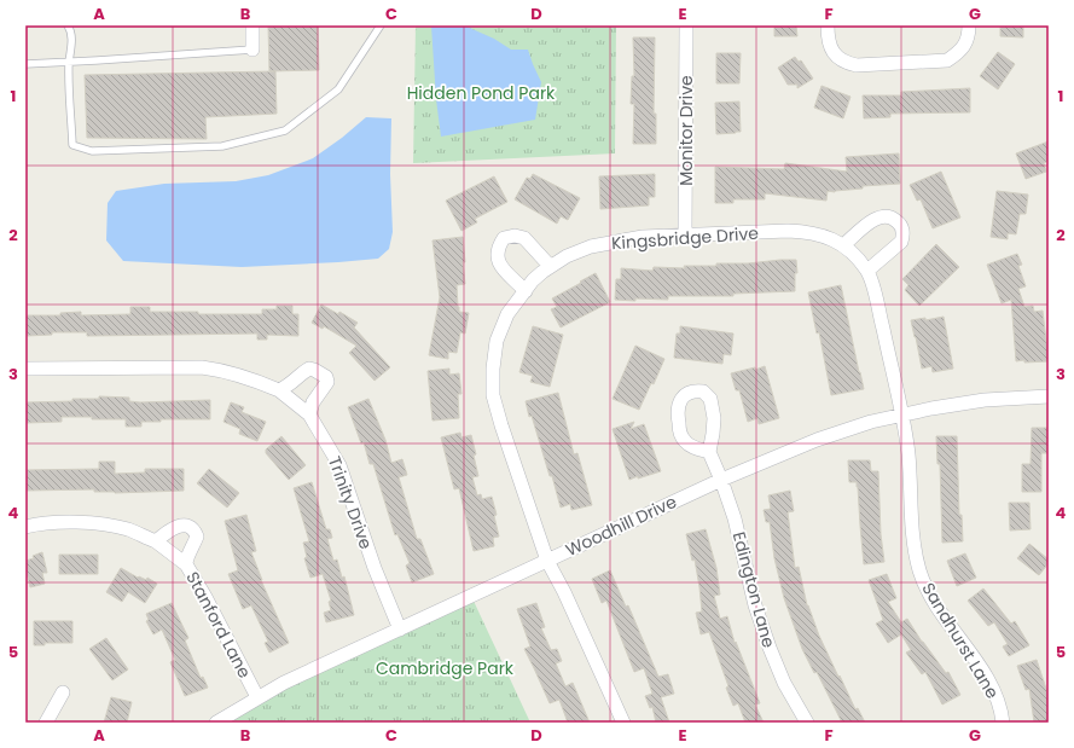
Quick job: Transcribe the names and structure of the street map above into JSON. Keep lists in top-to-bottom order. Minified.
{"streets":{"street":["Monitor Drive","Kingsbridge Drive","Trinity Drive","Woodhill Drive","Edington Lane","Stanford Lane","Sandhurst Lane"]},"crossings":[["Monitor Drive","Kingsbridge Drive"],["Kingsbridge Drive","Woodhill Drive"],["Kingsbridge Drive","Sandhurst Lane"],["Trinity Drive","Woodhill Drive"],["Woodhill Drive","Edington Lane"],["Woodhill Drive","Stanford Lane"],["Woodhill Drive","Sandhurst Lane"]],"parks":["Hidden Pond Park","Cambridge Park"],"grid":{"columns":["A","B","C","D","E","F","G"],"rows":["1","2","3","4","5"]}}
